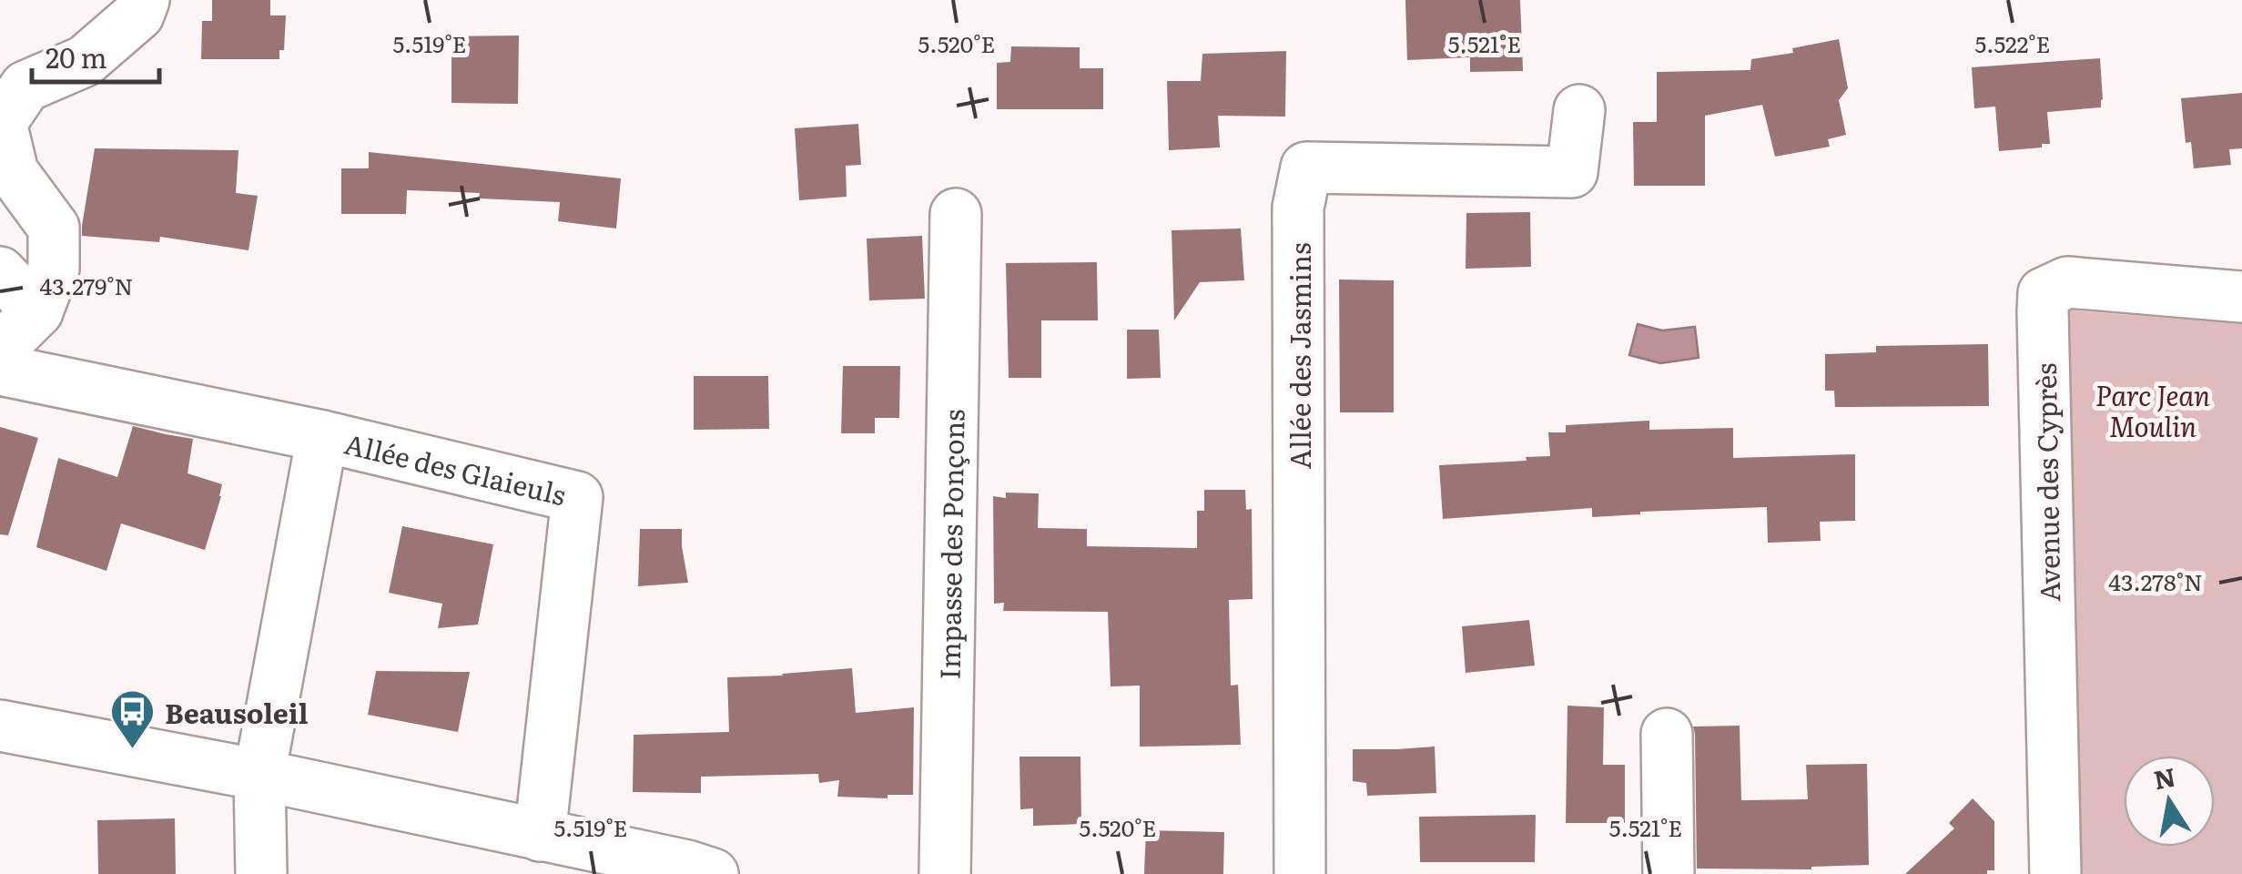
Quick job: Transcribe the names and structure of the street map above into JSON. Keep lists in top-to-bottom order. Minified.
{"streets":{"street":["Allée des Jasmins","Allée des Glaieuls","Avenue des Cyprès","Impasse des Ponçons"]},"parks":["Parc Jean Moulin"],"places":{"bus stop":["Beausoleil"]},"scale_bar":"20 m","north":"top","coordinates":["5.519°E","5.520°E","5.521°E","5.522°E","43.279°N","43.278°N"]}
